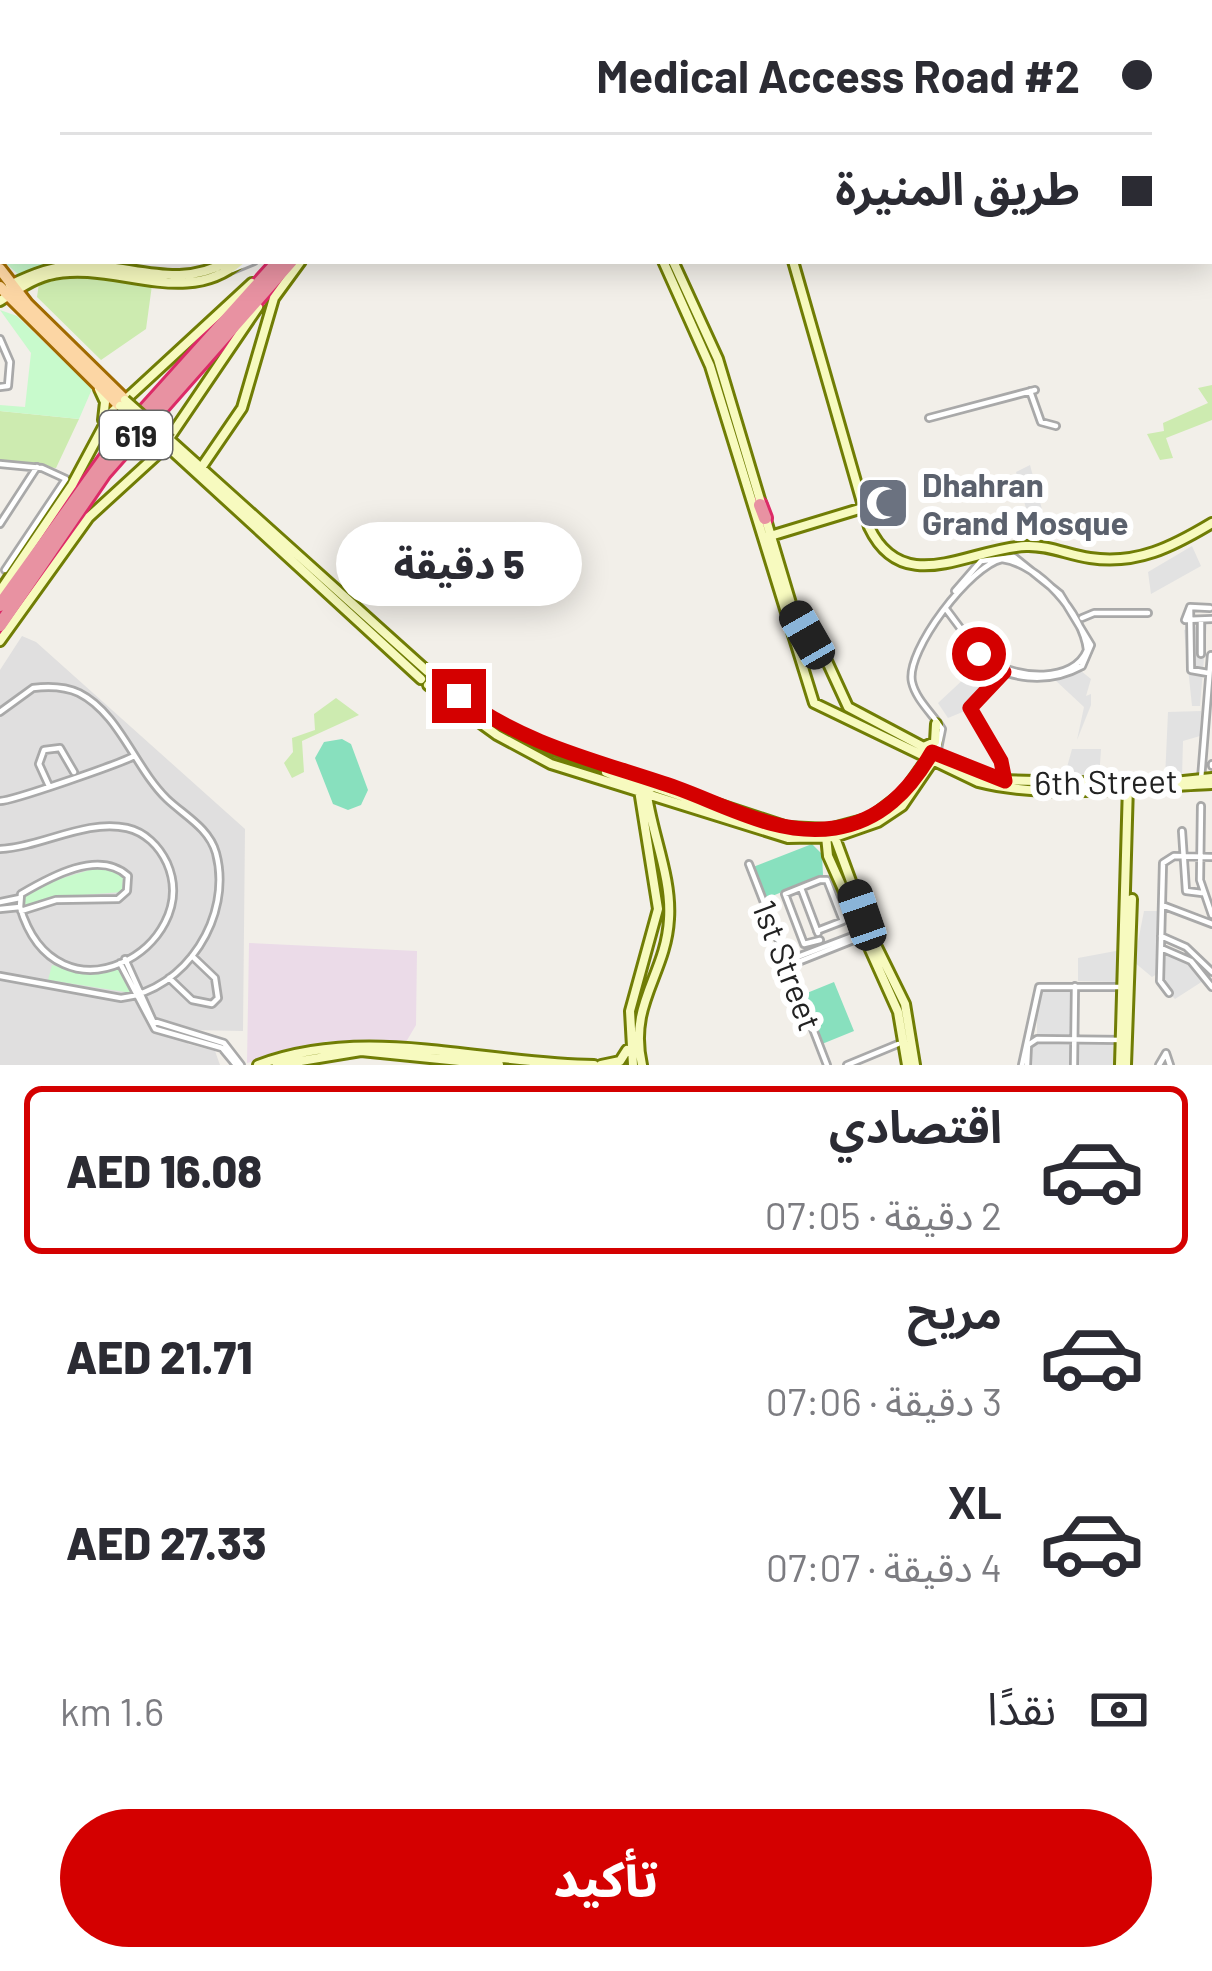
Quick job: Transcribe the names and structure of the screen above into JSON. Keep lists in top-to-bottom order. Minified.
{"streets":{"highway":["619"],"main road":["6th Street"],"street":["1st Street"]},"places":{"mosque":["Dhahran Grand Mosque"]},"page":{"banner":["Medical Access Road #2","طريق المنيرة"],"bubble":"5 دقيقة","list":[{"name":"اقتصادي","note":"2 دقيقة · 07:05","value":"AED 16.08"},{"name":"مريح","note":"3 دقيقة · 07:06","value":"AED 21.71"},{"name":"XL","note":"4 دقيقة · 07:07","value":"AED 27.33"}],"pay":["نقدًا","1.6 km"],"buttons":"تأكيد"}}
